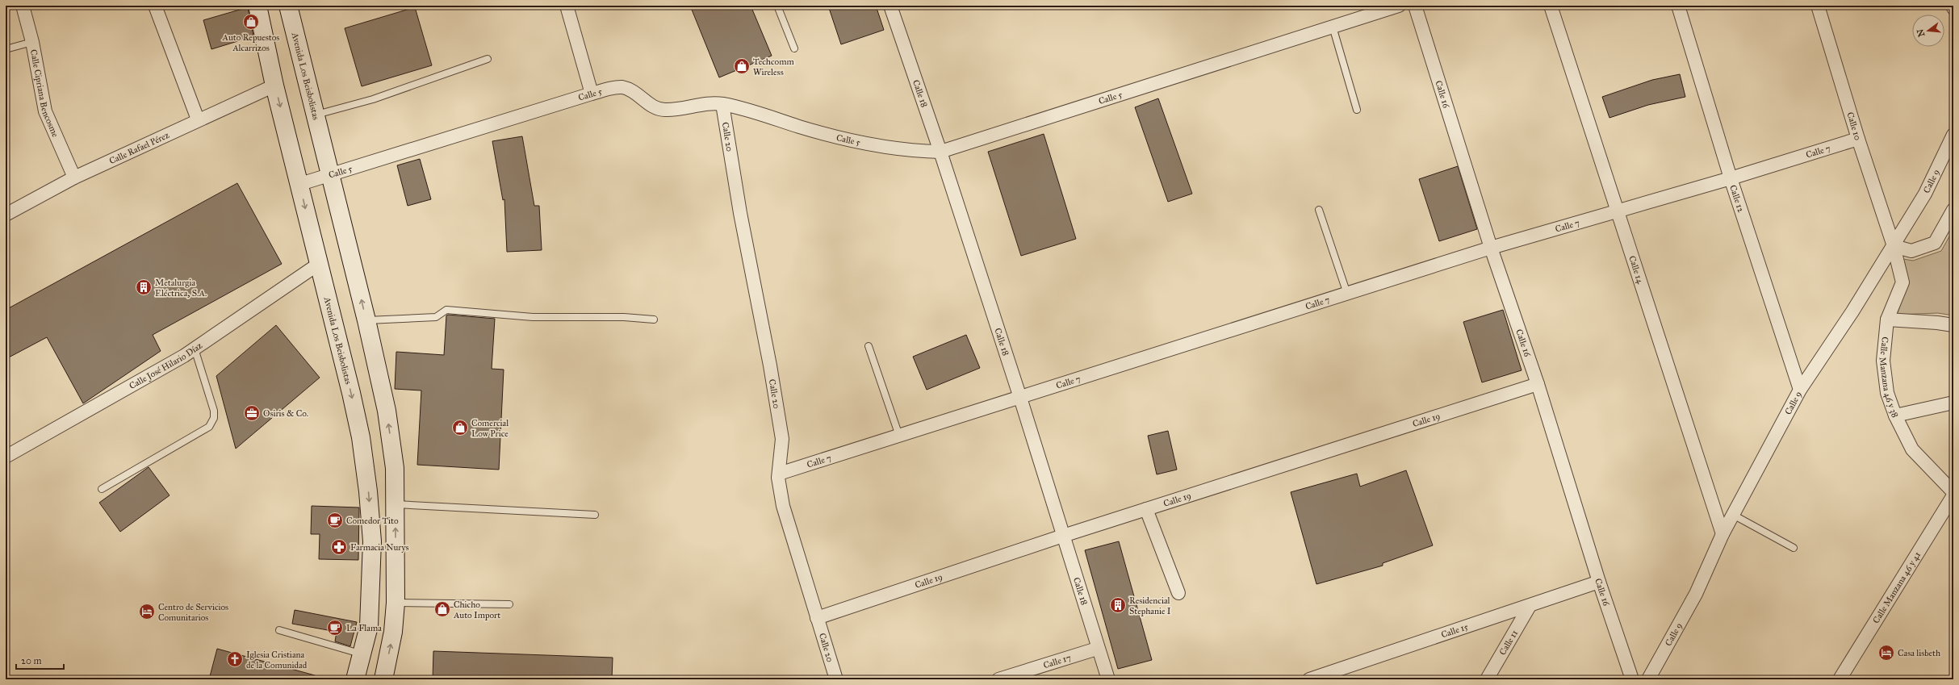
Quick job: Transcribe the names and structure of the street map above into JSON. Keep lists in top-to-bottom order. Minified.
{"streets":{"main road":["Avenida Los Beisbolistas"],"street":["Calle Cipriana Bencosme","Calle 18","Calle 16","Calle 5","Calle 10","Calle 20","Calle Rafael Pérez","Calle 7","Calle 9","Calle 12","Calle 14","Calle José Hilario Díaz","Calle Manzana 46 y 38","Calle 19","Calle Manzana 46 y 41","Calle 15","Calle 11","Calle 17"]},"crossings":[["Avenida Los Beisbolistas","Calle 5"],["Avenida Los Beisbolistas","Calle Rafael Pérez"],["Avenida Los Beisbolistas","Calle José Hilario Díaz"],["Calle Cipriana Bencosme","Calle Rafael Pérez"],["Calle 18","Calle 5"],["Calle 18","Calle 7"],["Calle 18","Calle 19"],["Calle 18","Calle 17"],["Calle 16","Calle 7"],["Calle 16","Calle 19"],["Calle 16","Calle 15"],["Calle 5","Calle 20"],["Calle 10","Calle 7"],["Calle 10","Calle 9"],["Calle 10","Calle Manzana 46 y 38"],["Calle 20","Calle 7"],["Calle 20","Calle 19"],["Calle 7","Calle 12"],["Calle 7","Calle 14"],["Calle 9","Calle 12"],["Calle 9","Calle 14"],["Calle 9","Calle Manzana 46 y 38"],["Calle 15","Calle 11"]],"places":{"shop":["Auto Repuestos Alcarrizos","Techcomm Wireless","Comercial Low Price","Chicho Auto Import"],"building":["Metalurgia Eléctrica, S.A.","Residencial Stephanie I"],"office":["Osiris & Co."],"cafe":["Comedor Tito","La Flama"],"pharmacy":["Farmacia Nurys"],"hotel":["Centro de Servicios Comunitarios","Casa lisbeth"],"church":["Iglesia Cristiana de la Comunidad"]},"scale_bar":"20 m","north":"left"}
